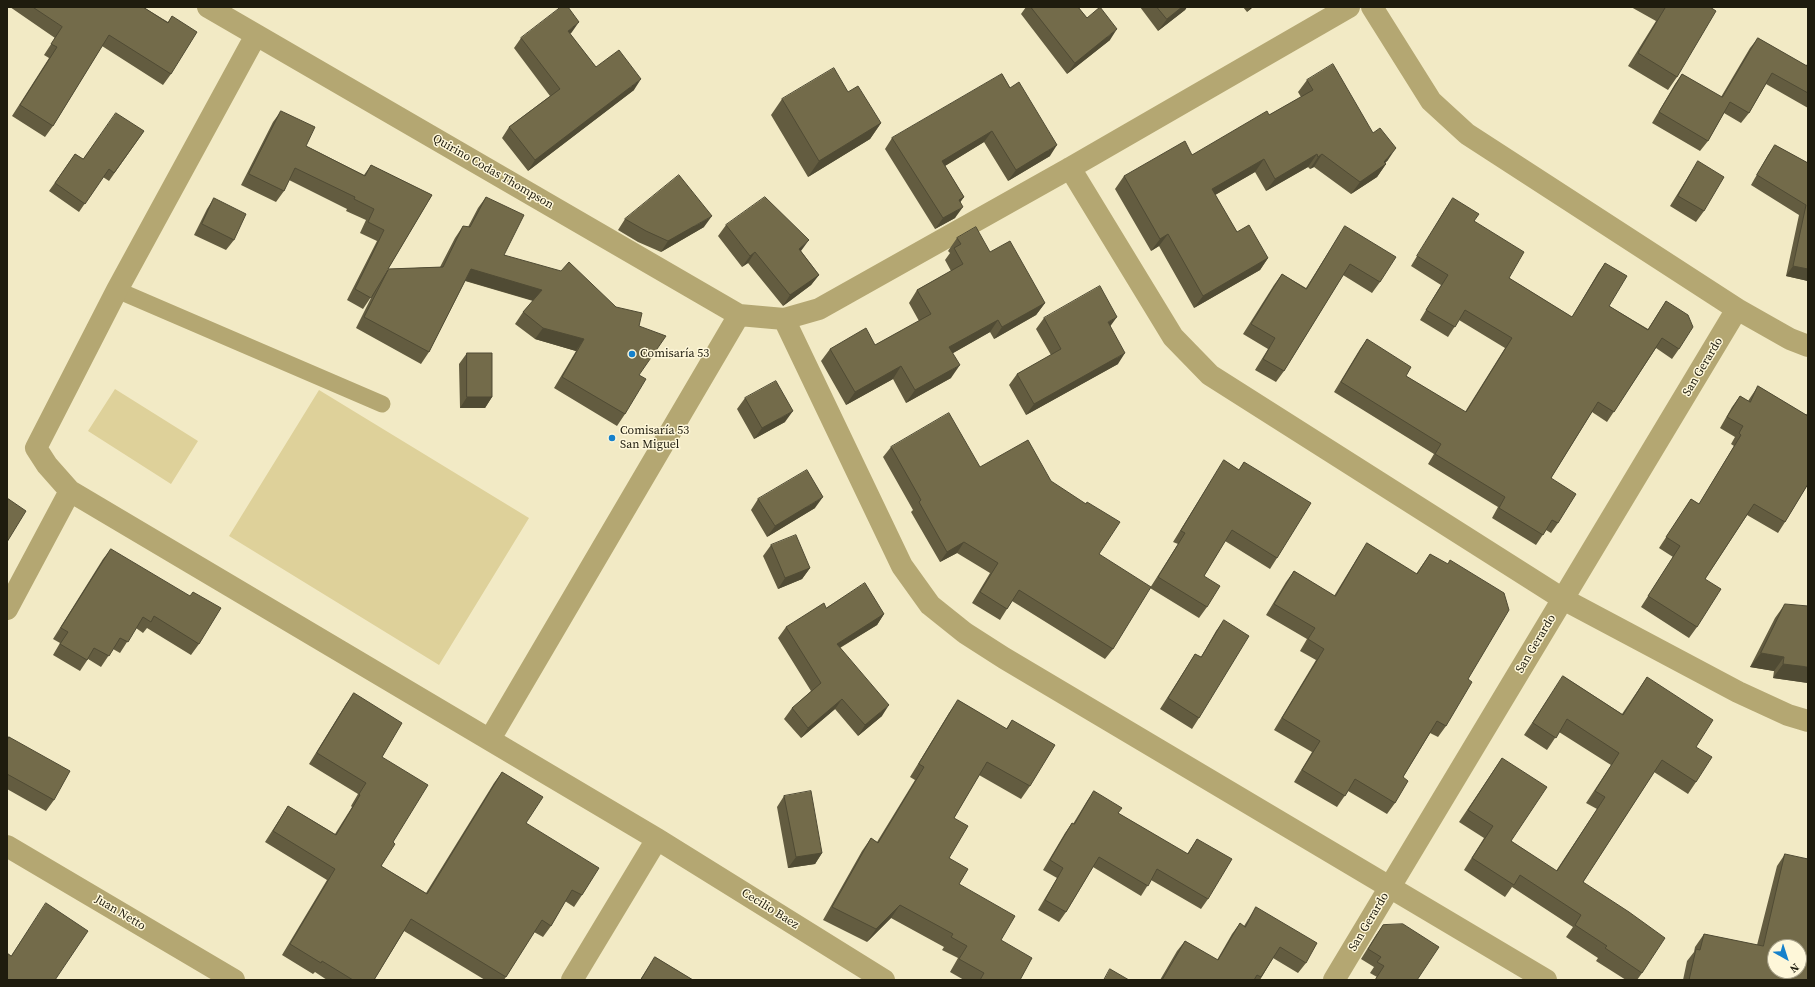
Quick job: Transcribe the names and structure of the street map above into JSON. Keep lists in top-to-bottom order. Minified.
{"streets":{"street":["Quirino Codas Thompson","San Gerardo","Cecilio Baez","Juan Netto"]},"places":["Comisaría 53","Comisaría 53 San Miguel"],"north":"bottom right"}
